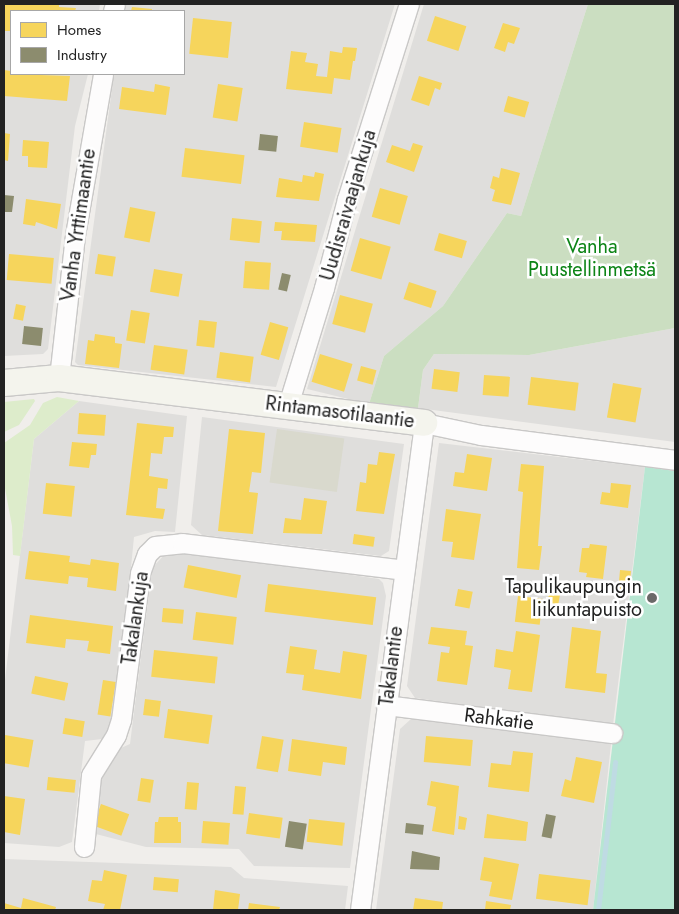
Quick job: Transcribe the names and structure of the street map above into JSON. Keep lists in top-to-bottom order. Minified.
{"streets":{"street":["Uudisraivaajankuja","Vanha Yrttimaantie","Rintamasotilaantie","Takalankuja","Takalantie","Rahkatie"]},"crossings":[["Uudisraivaajankuja","Rintamasotilaantie"],["Vanha Yrttimaantie","Rintamasotilaantie"],["Rintamasotilaantie","Takalantie"],["Takalankuja","Takalantie"],["Takalantie","Rahkatie"]],"parks":["Vanha Puustellinmetsä"],"places":["Tapulikaupungin liikuntapuisto"],"legend":["Homes","Industry"]}
